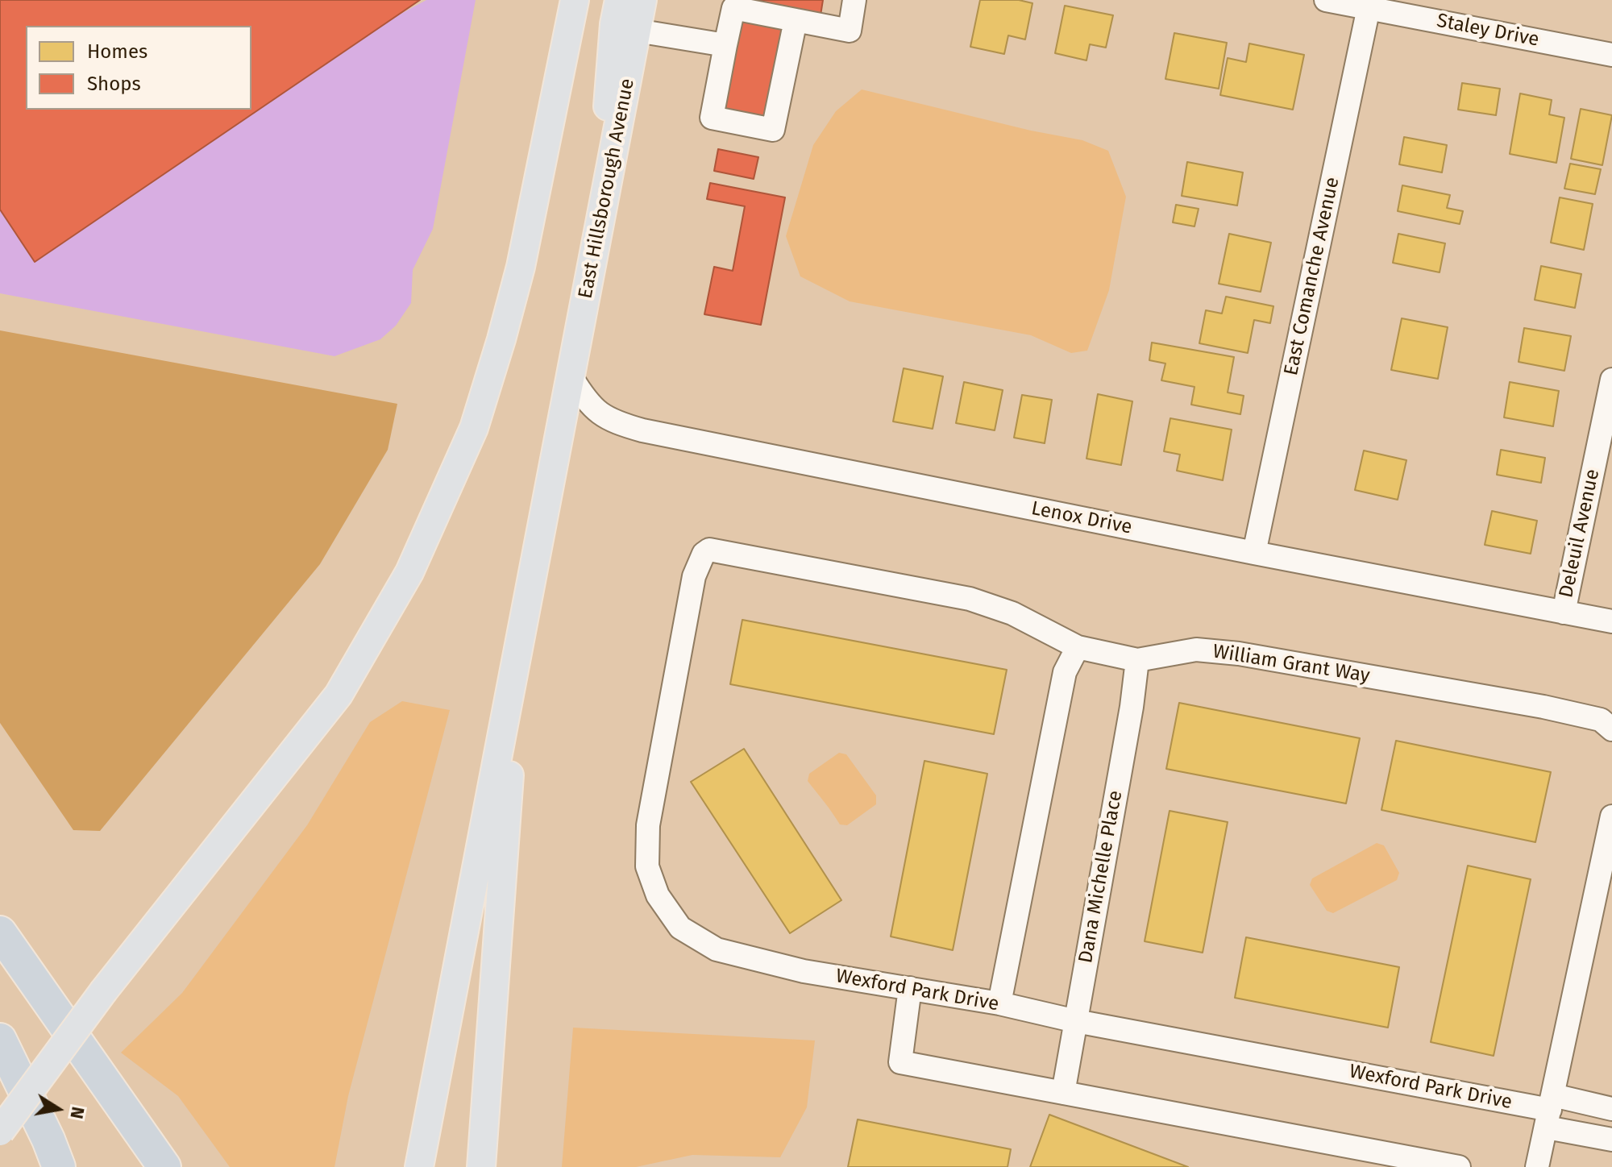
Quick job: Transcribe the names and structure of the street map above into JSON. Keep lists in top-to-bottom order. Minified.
{"streets":{"main road":["East Hillsborough Avenue"],"street":["Staley Drive","East Comanche Avenue","Lenox Drive","Deleuil Avenue","William Grant Way","Dana Michelle Place","Wexford Park Drive"]},"crossings":[["Staley Drive","East Comanche Avenue"],["East Hillsborough Avenue","Lenox Drive"],["East Comanche Avenue","Lenox Drive"],["Lenox Drive","Deleuil Avenue"],["William Grant Way","Dana Michelle Place"],["William Grant Way","Wexford Park Drive"],["Dana Michelle Place","Wexford Park Drive"]],"legend":["Homes","Shops"],"north":"right"}
